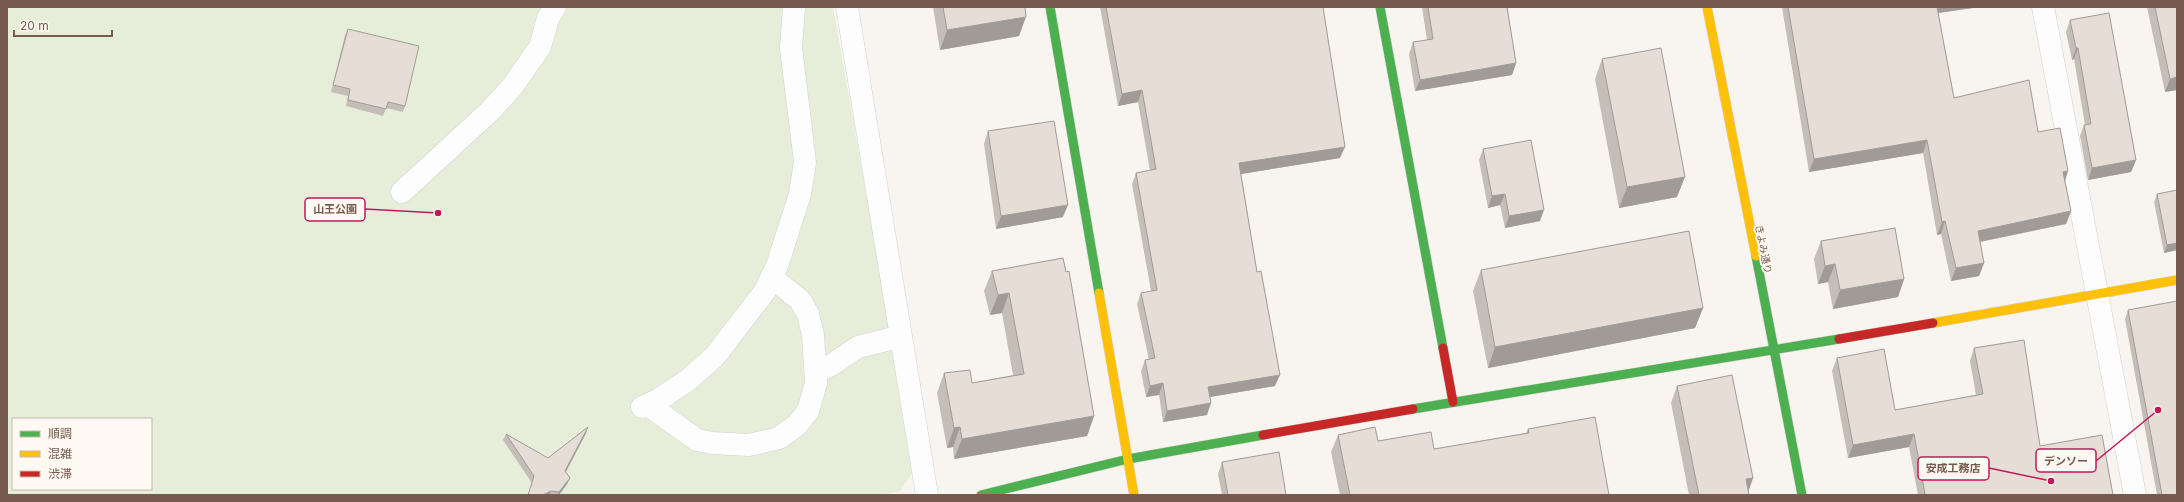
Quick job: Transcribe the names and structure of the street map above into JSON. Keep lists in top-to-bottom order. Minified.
{"streets":{"street":["きよみ通り"]},"places":["山王公園","デンソー","安成工務店"],"legend":["順調","混雑","渋滞"],"scale_bar":"20 m"}
